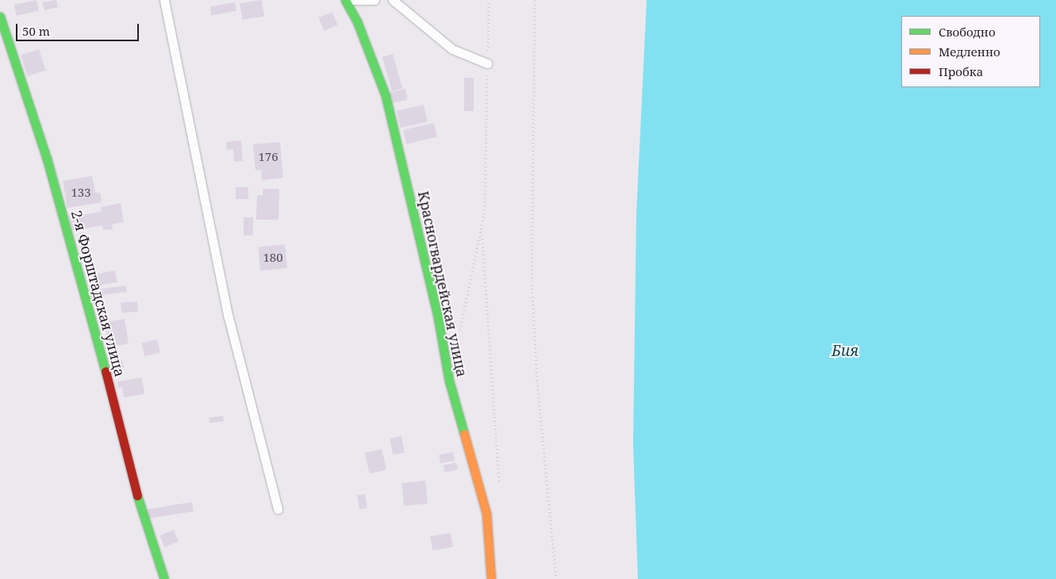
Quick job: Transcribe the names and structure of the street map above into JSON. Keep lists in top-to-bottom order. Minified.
{"streets":{"street":["Красногвардейская улица","2-я Форштадская улица"]},"water":["Бия"],"house_numbers":["176","133","180"],"legend":["Свободно","Медленно","Пробка"],"scale_bar":"50 m"}
